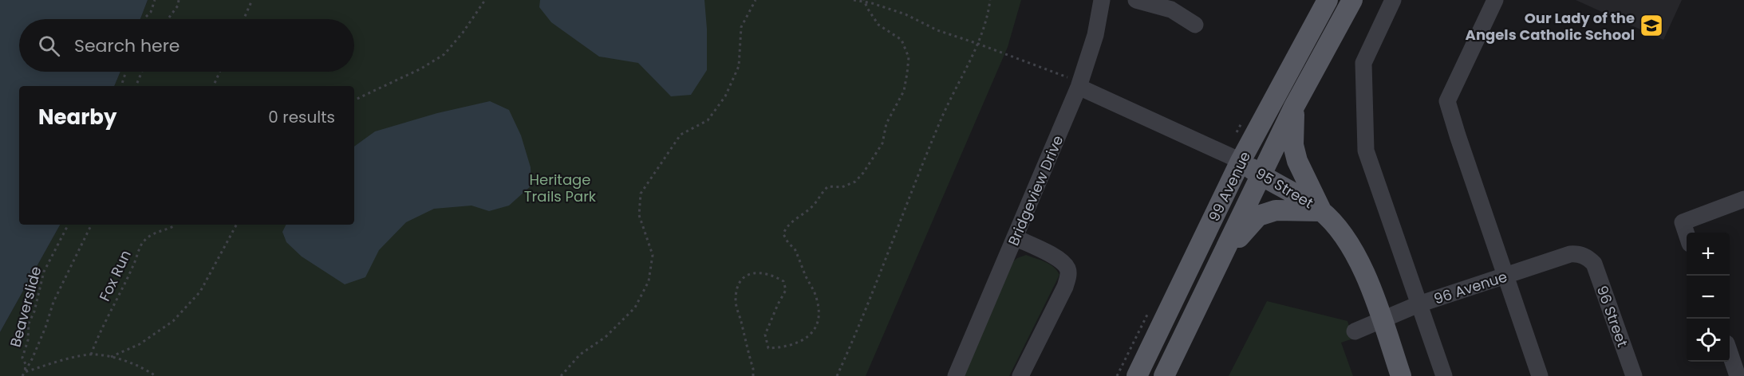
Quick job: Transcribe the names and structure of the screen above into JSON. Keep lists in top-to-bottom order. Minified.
{"streets":{"main road":["99 Avenue","95 Street"],"street":["Bridgeview Drive","96 Avenue","96 Street"],"path":["Fox Run","Beaverslide"]},"crossings":[["99 Avenue","95 Street"],["95 Street","Bridgeview Drive"],["95 Street","96 Avenue"],["96 Avenue","96 Street"]],"parks":["Heritage Trails Park"],"places":{"school or university":["Our Lady of the Angels Catholic School"]},"page":{"search":"Search here","heading":["Nearby","0 results"],"map_buttons":["+","−"]}}
